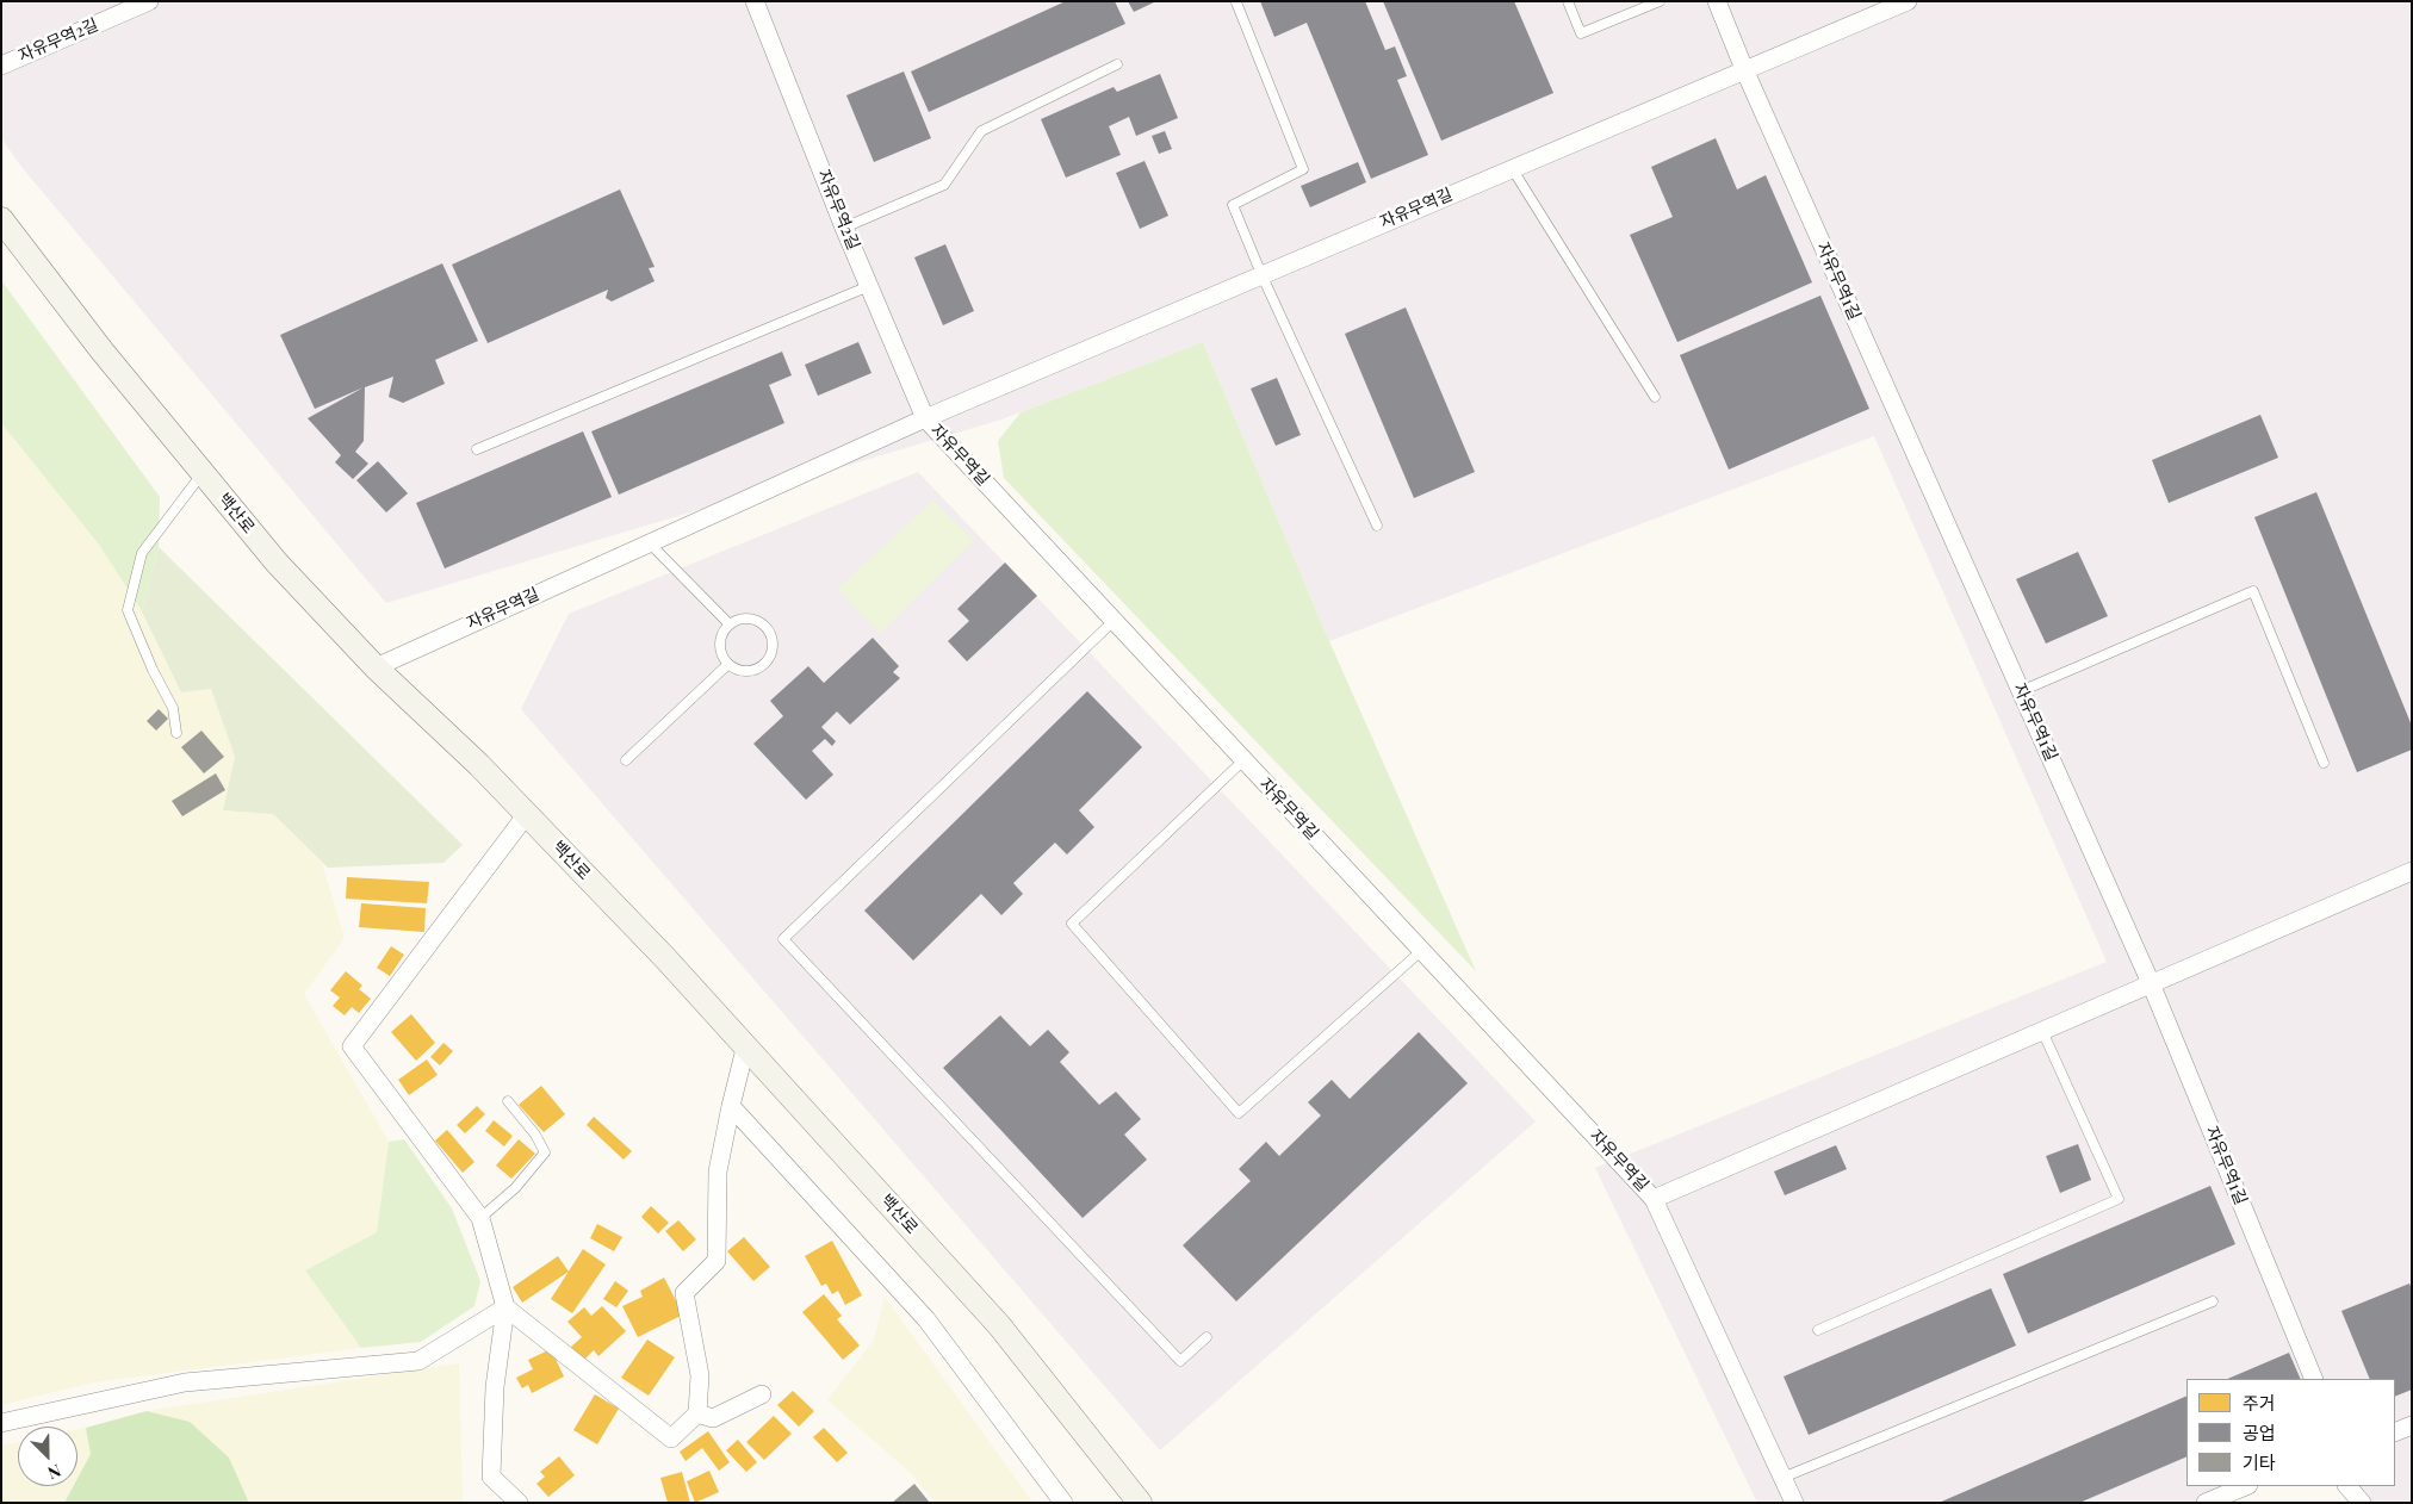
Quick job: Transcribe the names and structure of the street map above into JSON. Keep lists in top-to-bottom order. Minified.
{"streets":{"main road":["백산로"],"street":["자유무역2길","자유무역길","자유무역1길"]},"crossings":[["자유무역2길","자유무역길"],["자유무역길","자유무역1길"],["자유무역길","백산로"]],"legend":["주거","공업","기타"],"north":"bottom right"}
